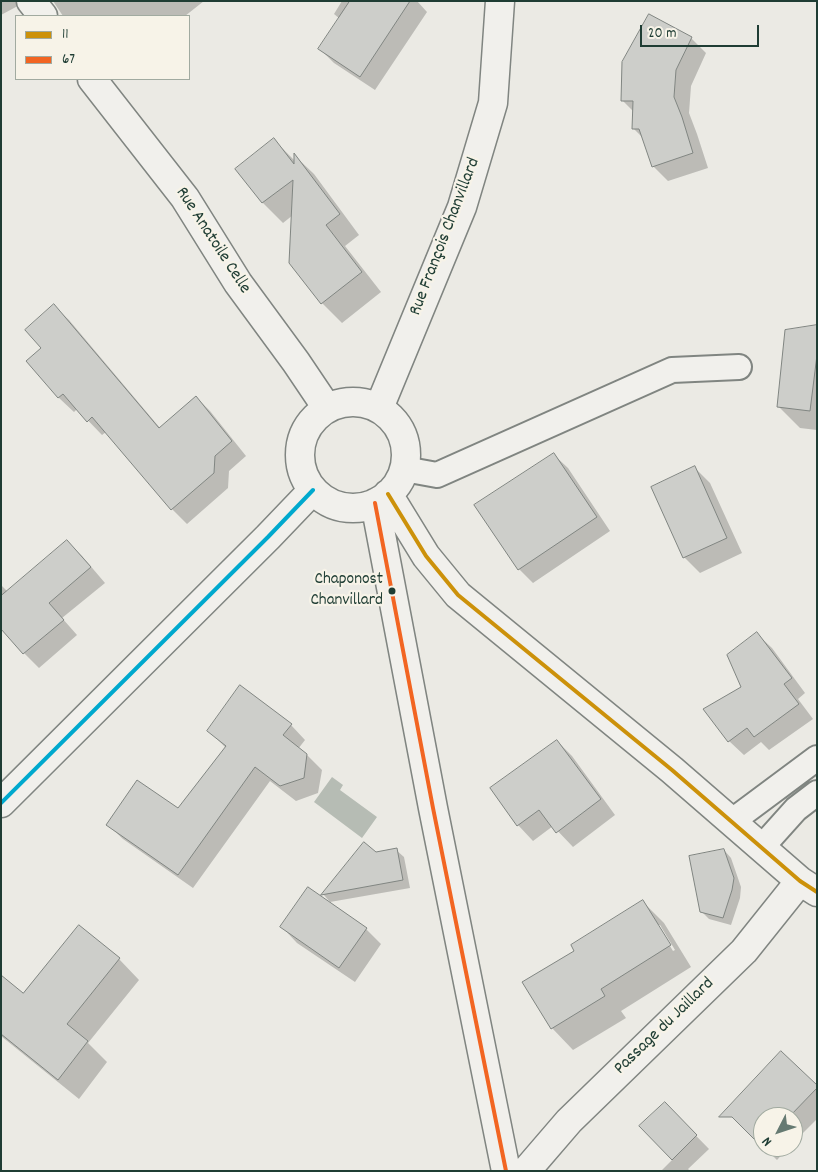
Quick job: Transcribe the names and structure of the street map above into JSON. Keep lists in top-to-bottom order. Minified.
{"streets":{"street":["Rue François Chanvillard","Rue Anatoile Celle","Passage du Jaillard"]},"crossings":[["Rue François Chanvillard","Rue Anatoile Celle"]],"places":["Chaponost Chanvillard"],"lines":["transit line 11","transit line 67"],"legend":["11","67"],"scale_bar":"20 m","north":"bottom left"}
